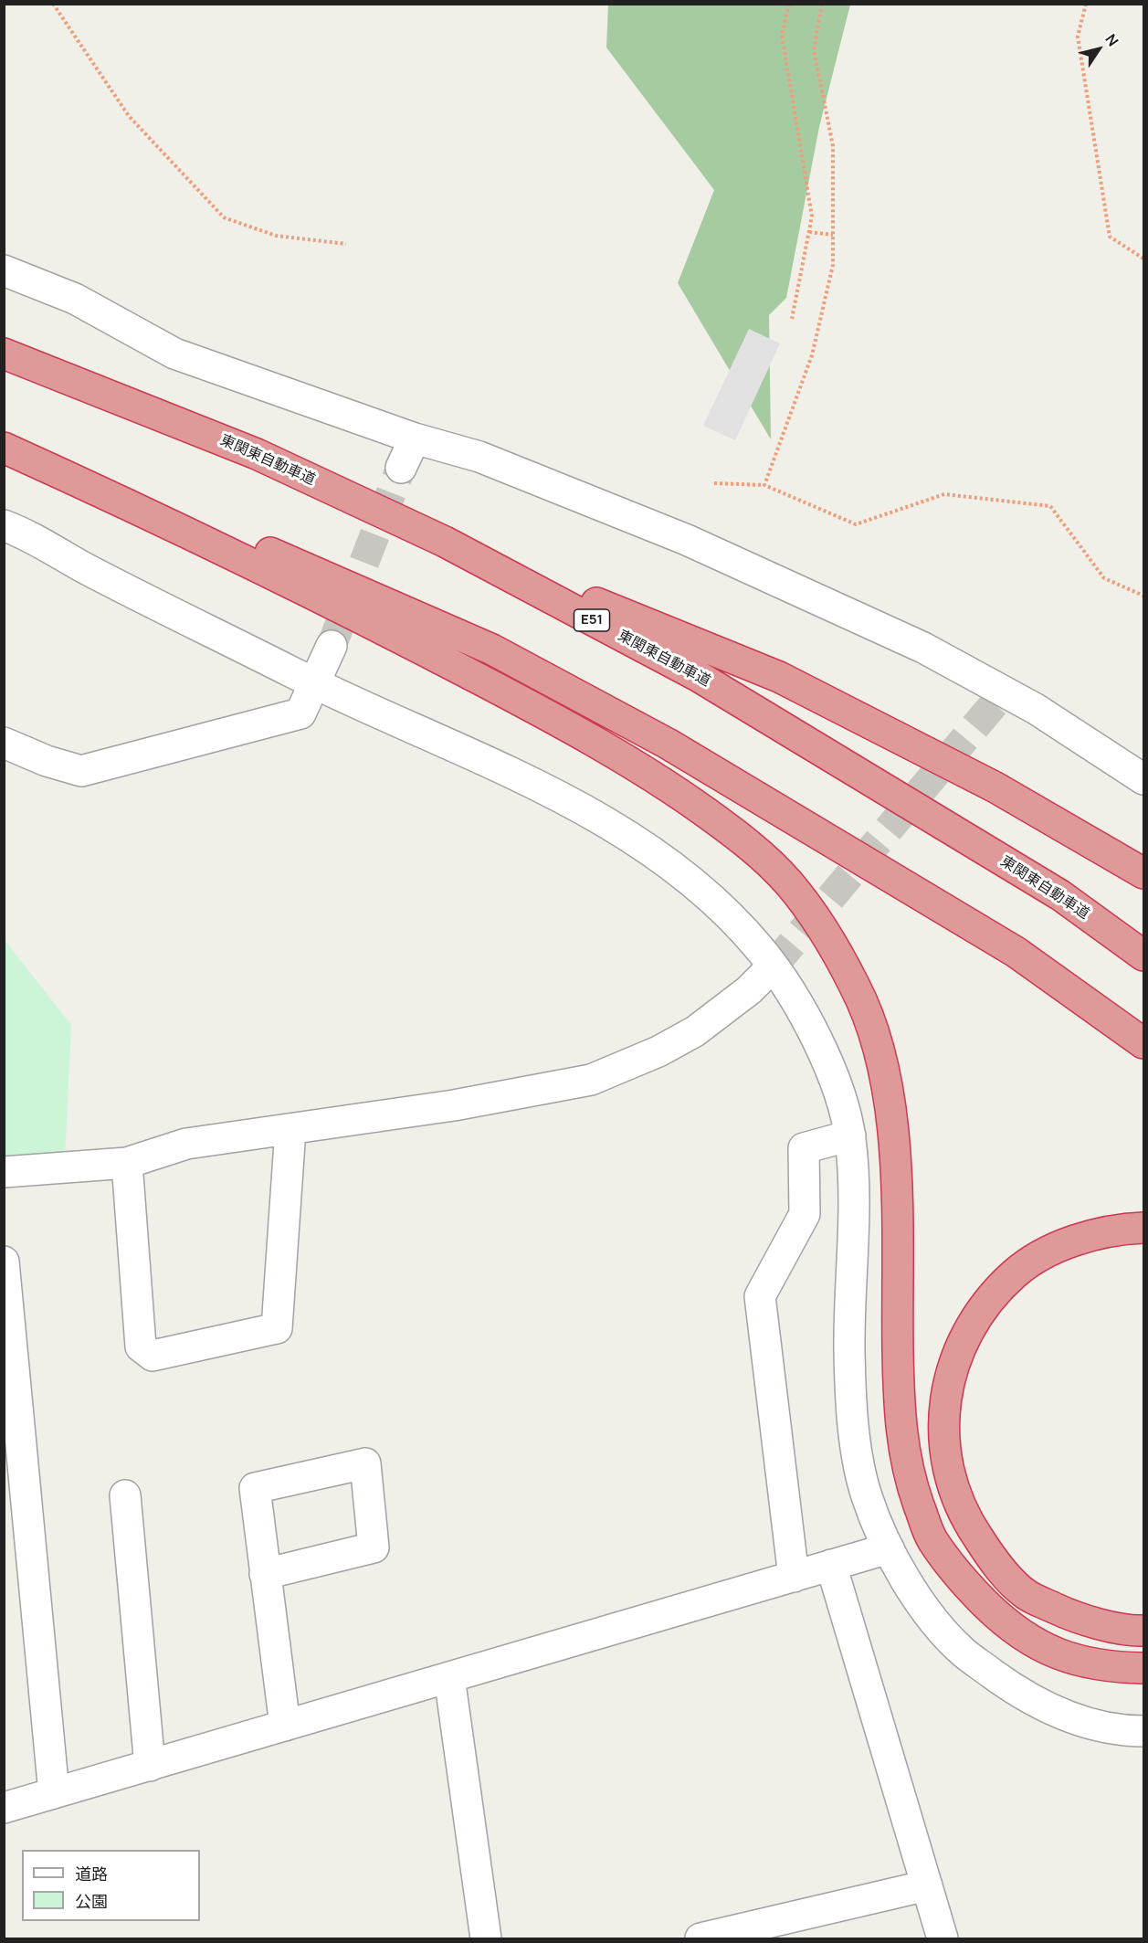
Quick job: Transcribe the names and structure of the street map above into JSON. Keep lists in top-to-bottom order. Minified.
{"streets":{"highway":["東関東自動車道","E51"]},"legend":["道路","公園"],"north":"top right"}
